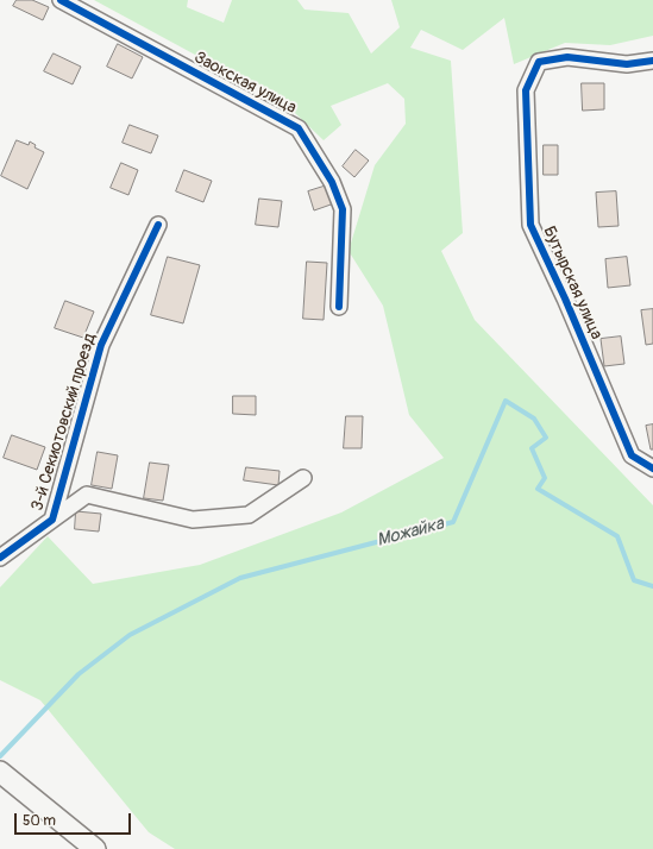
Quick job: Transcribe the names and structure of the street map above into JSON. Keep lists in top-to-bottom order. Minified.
{"streets":{"street":["Заокская улица","Бутырская улица","3-й Секиотовский проезд"]},"water":["Можайка"],"scale_bar":"50 m"}
